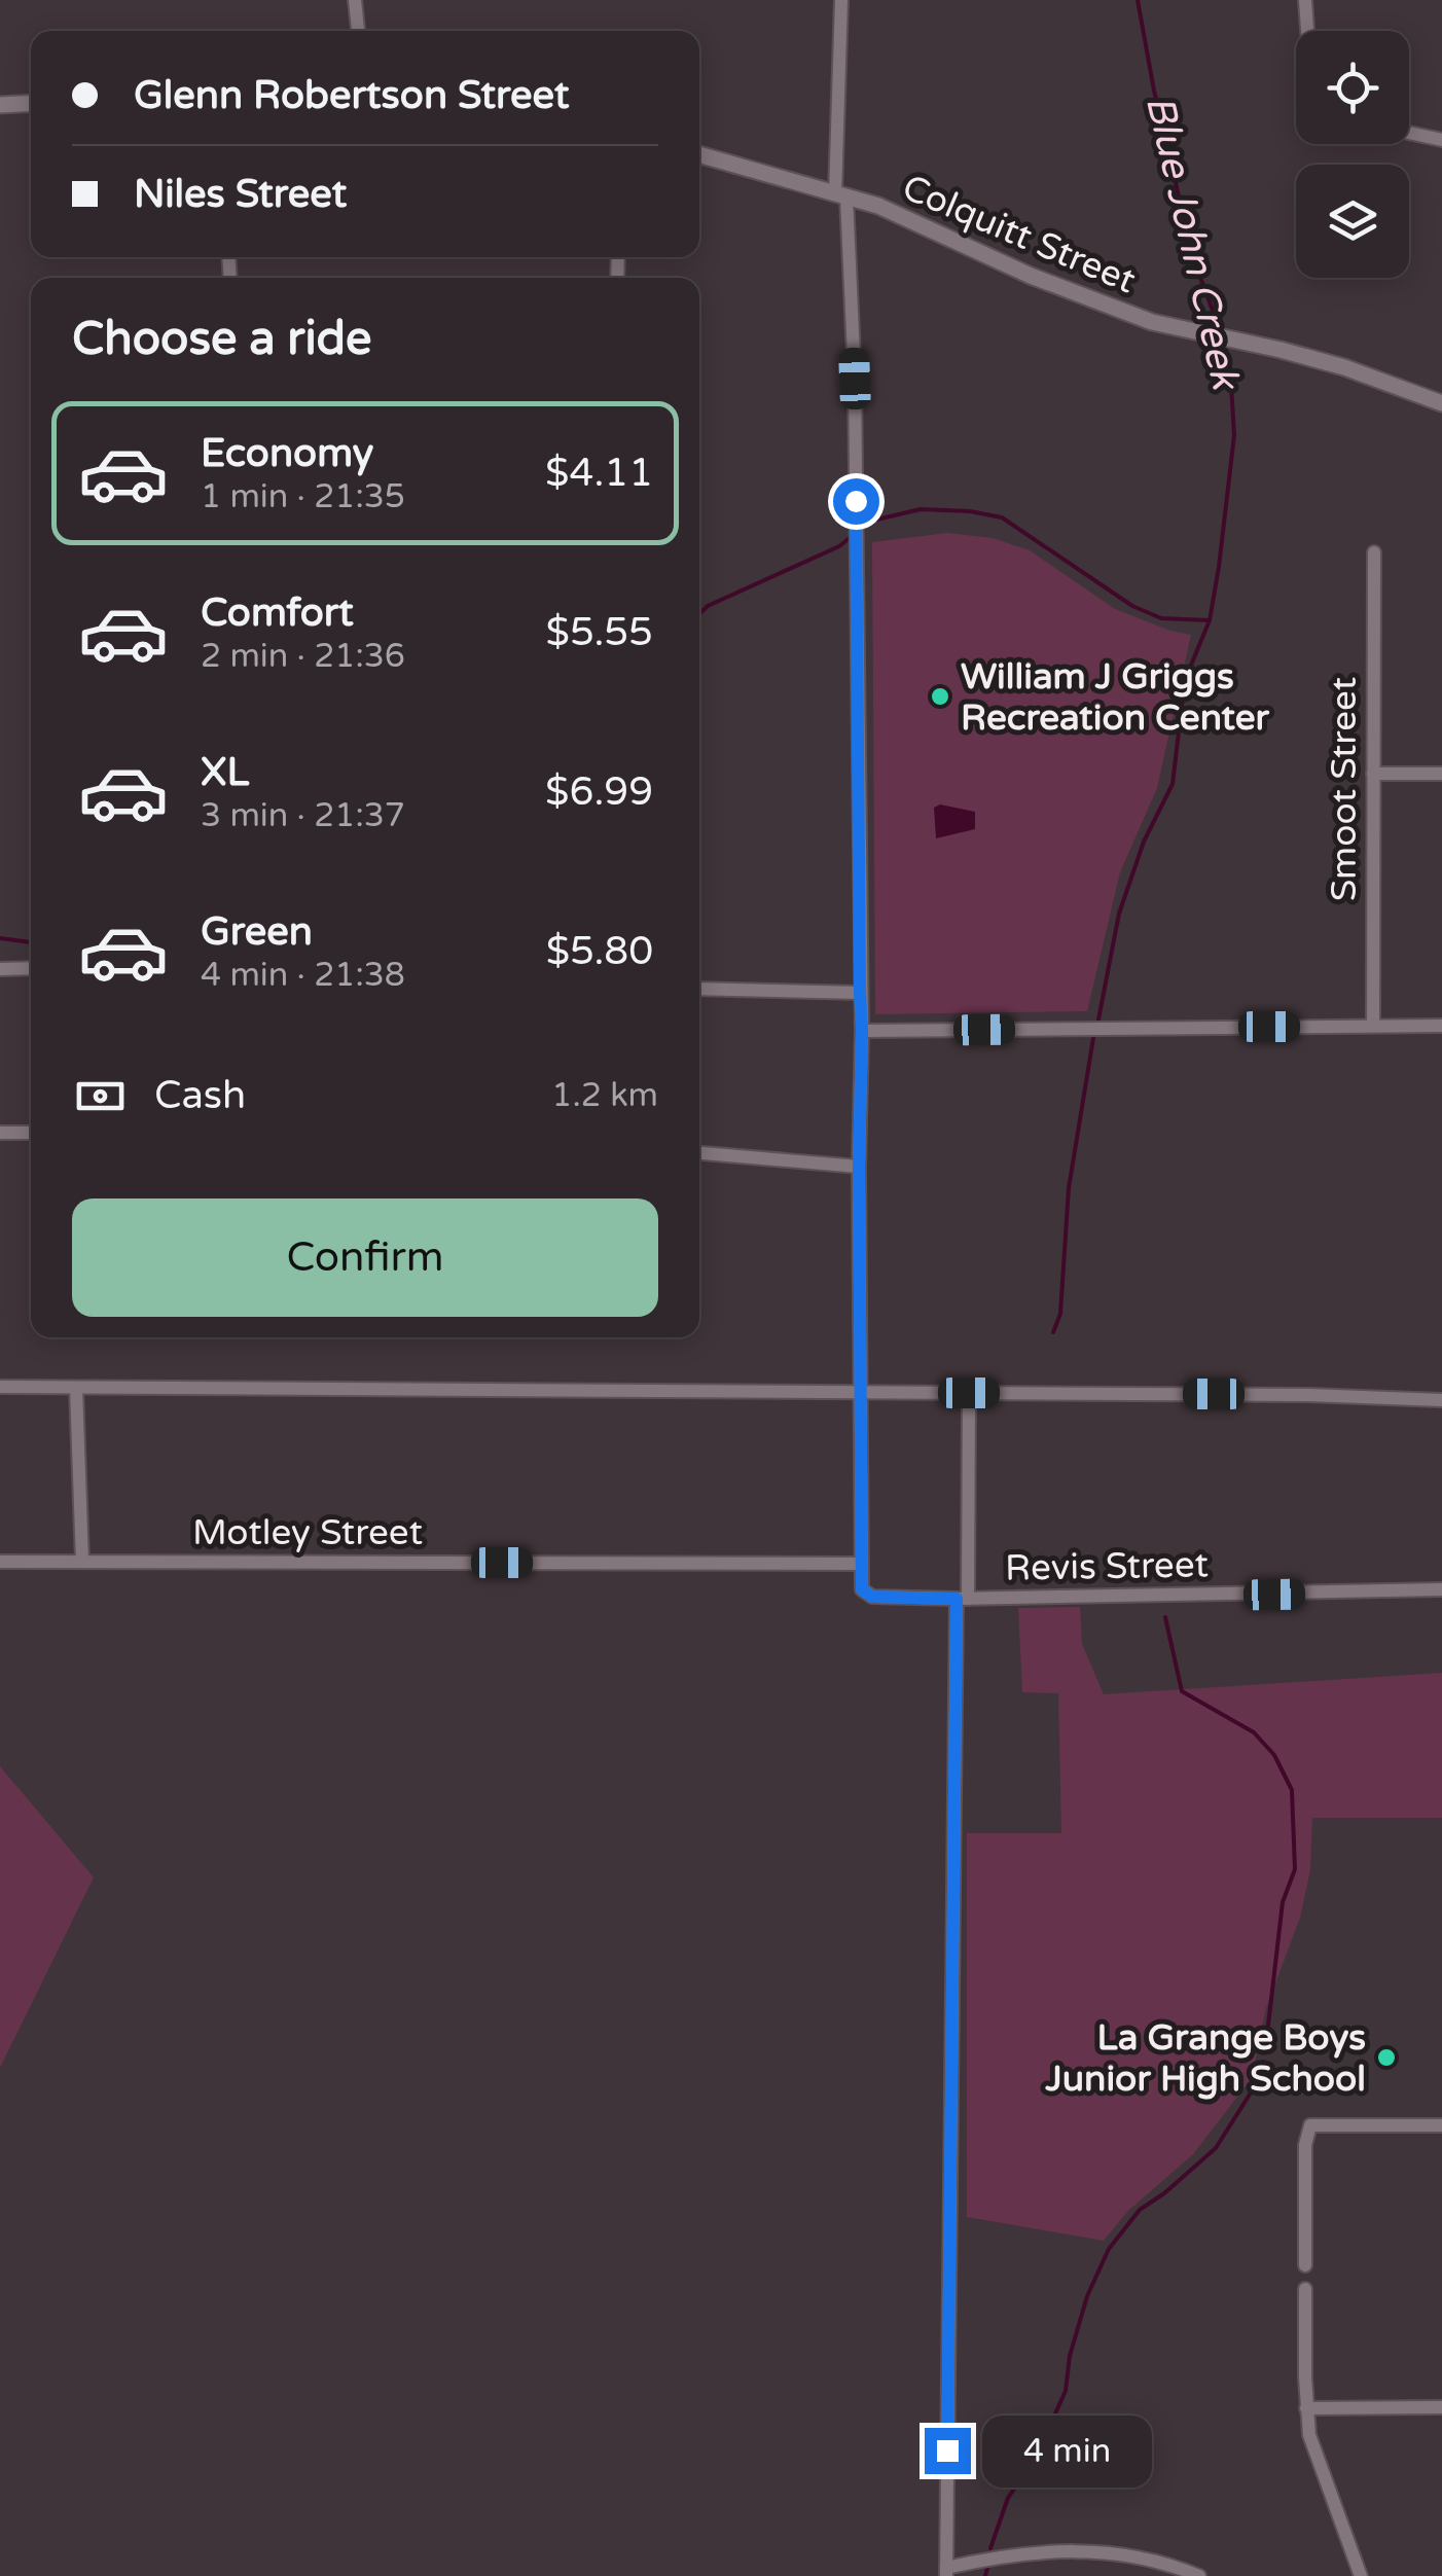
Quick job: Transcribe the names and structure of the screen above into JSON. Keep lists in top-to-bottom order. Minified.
{"streets":{"street":["Colquitt Street","Smoot Street","Motley Street","Revis Street"]},"crossings":[["Motley Street","Revis Street"]],"water":["Blue John Creek"],"places":["William J Griggs Recreation Center","La Grange Boys Junior High School"],"page":{"banner":["Glenn Robertson Street","Niles Street"],"heading":"Choose a ride","list":[{"name":"Economy","note":"1 min · 21:35","value":"$4.11"},{"name":"Comfort","note":"2 min · 21:36","value":"$5.55"},{"name":"XL","note":"3 min · 21:37","value":"$6.99"},{"name":"Green","note":"4 min · 21:38","value":"$5.80"}],"pay":["Cash","1.2 km"],"buttons":"Confirm","bubble":"4 min"}}
